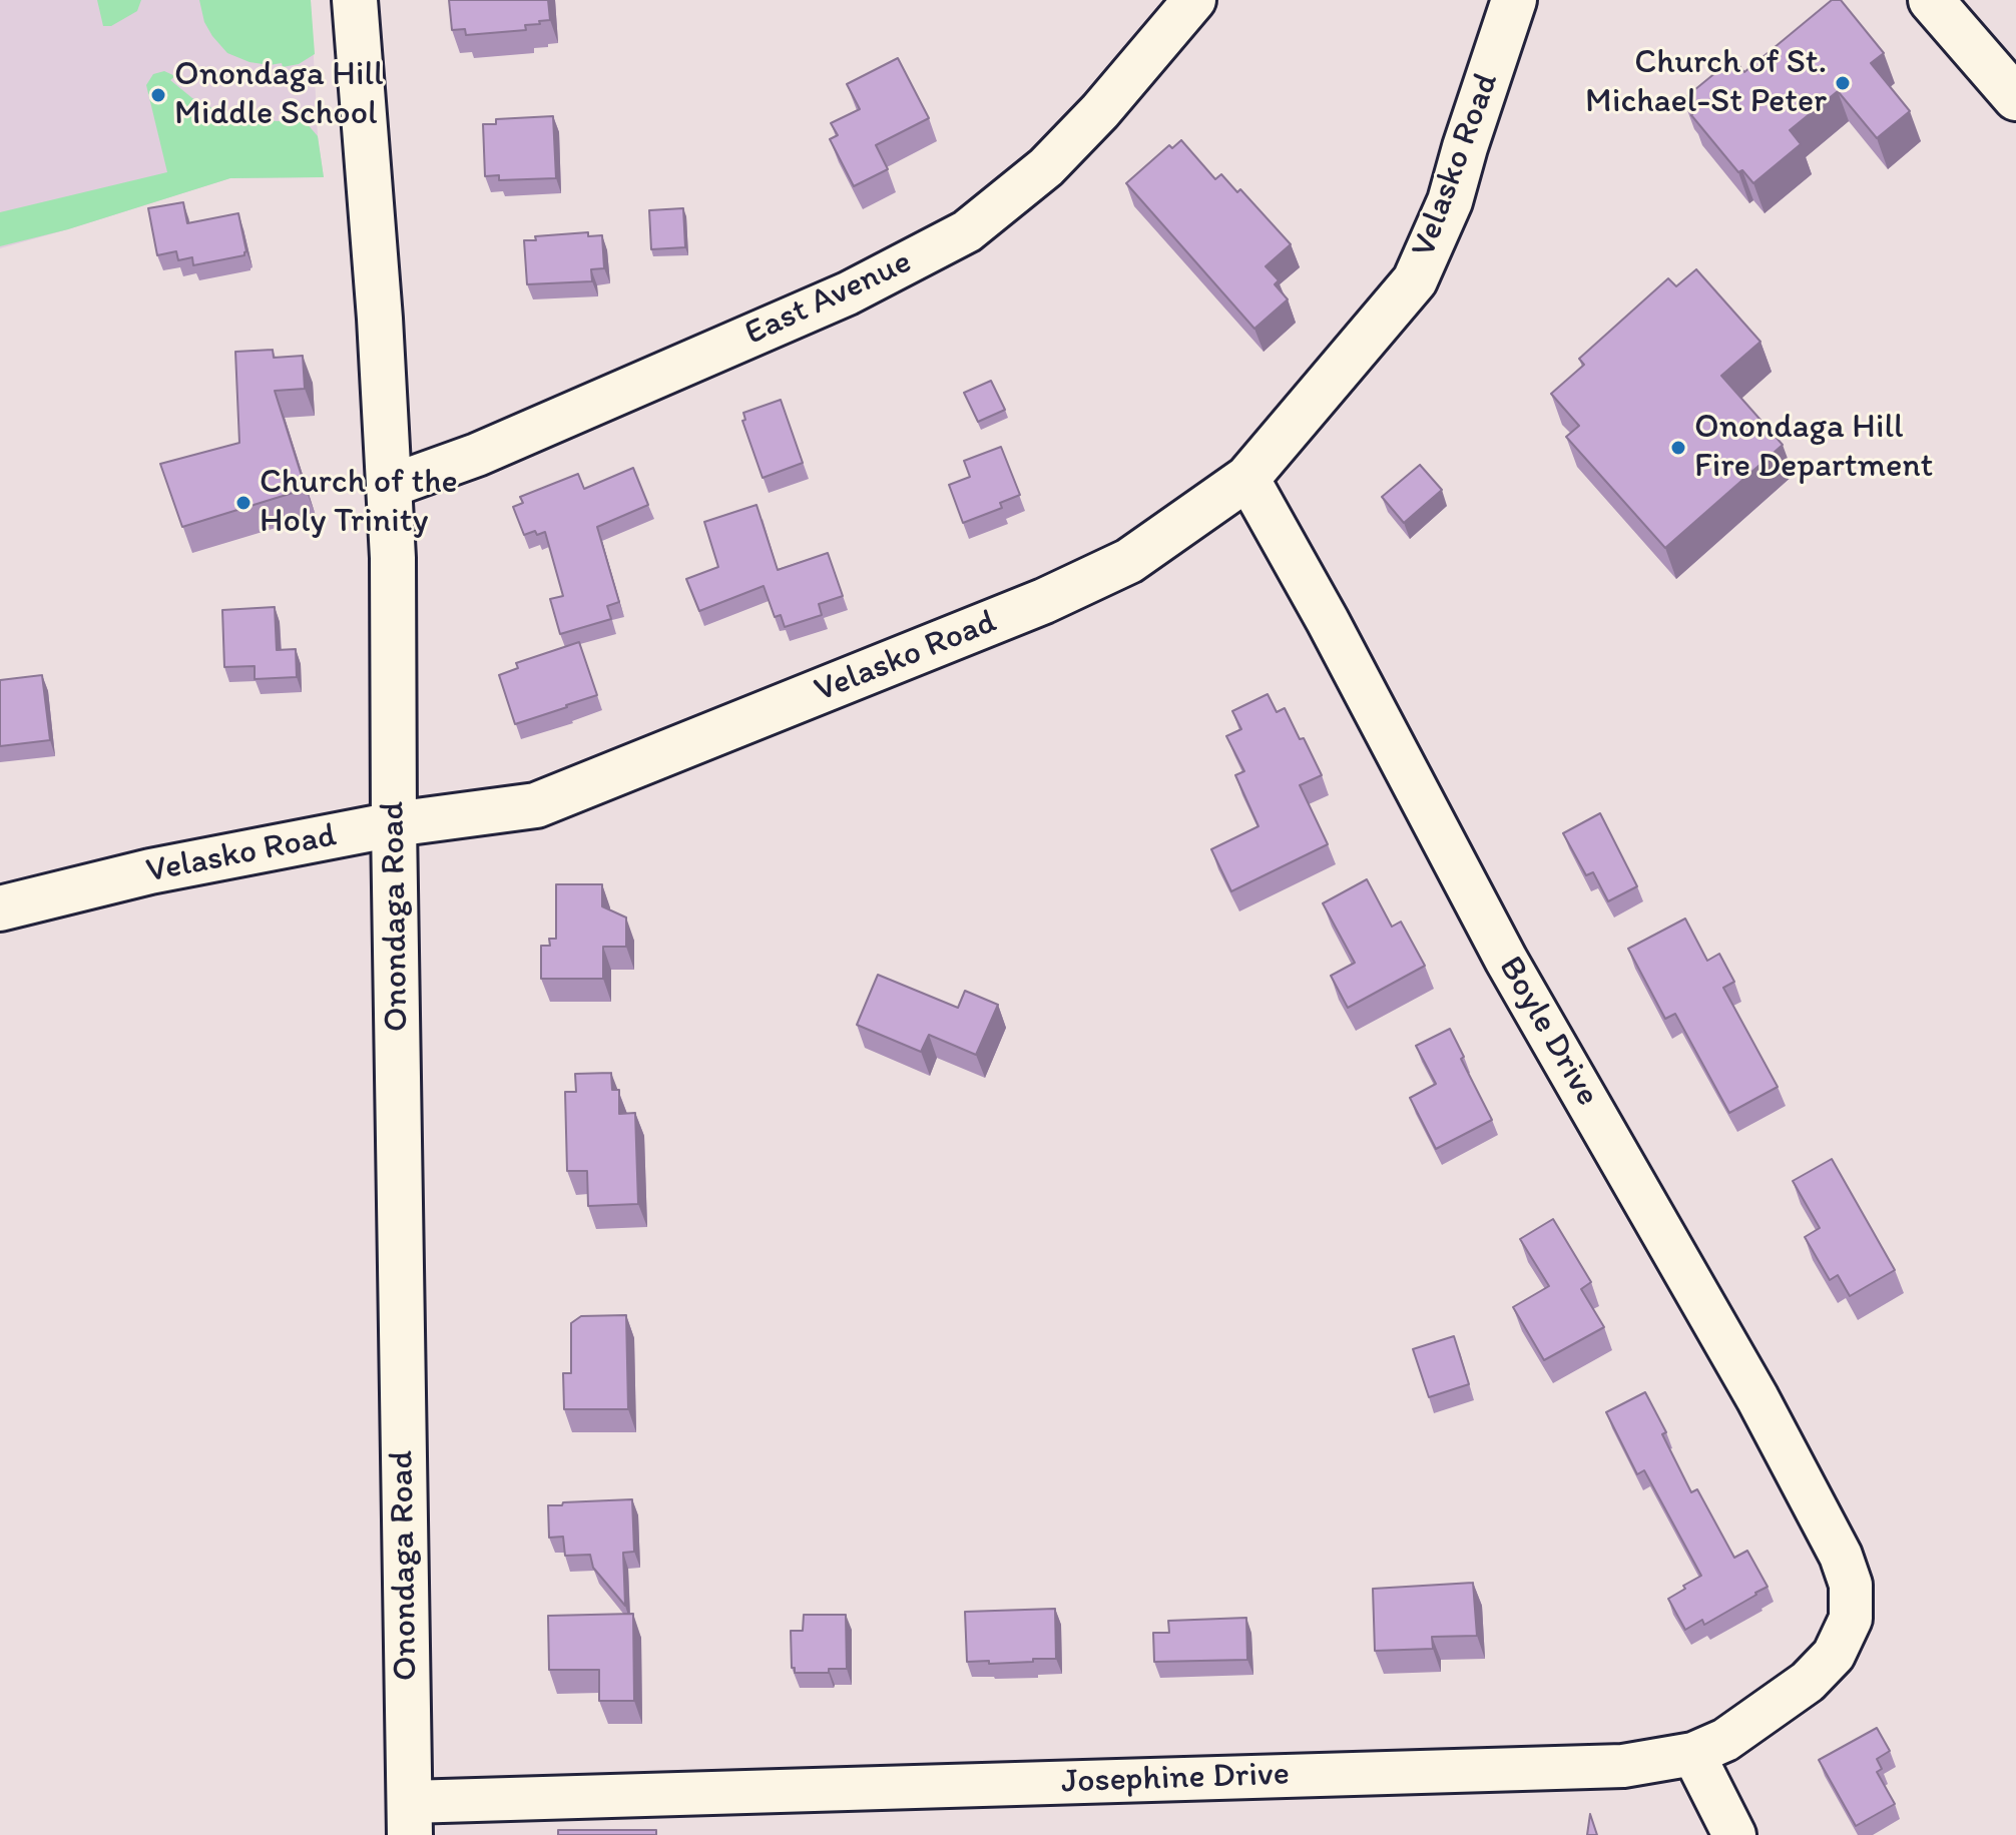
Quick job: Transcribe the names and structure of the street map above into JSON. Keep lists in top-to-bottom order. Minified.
{"streets":{"main road":["Velasko Road","Onondaga Road"],"street":["East Avenue","Boyle Drive","Josephine Drive"]},"crossings":[["Velasko Road","Onondaga Road"],["Velasko Road","Boyle Drive"],["East Avenue","Onondaga Road"],["Onondaga Road","Josephine Drive"],["Boyle Drive","Josephine Drive"]],"places":["Church of St. Michael-St Peter","Onondaga Hill Middle School","Onondaga Hill Fire Department","Church of the Holy Trinity"]}
